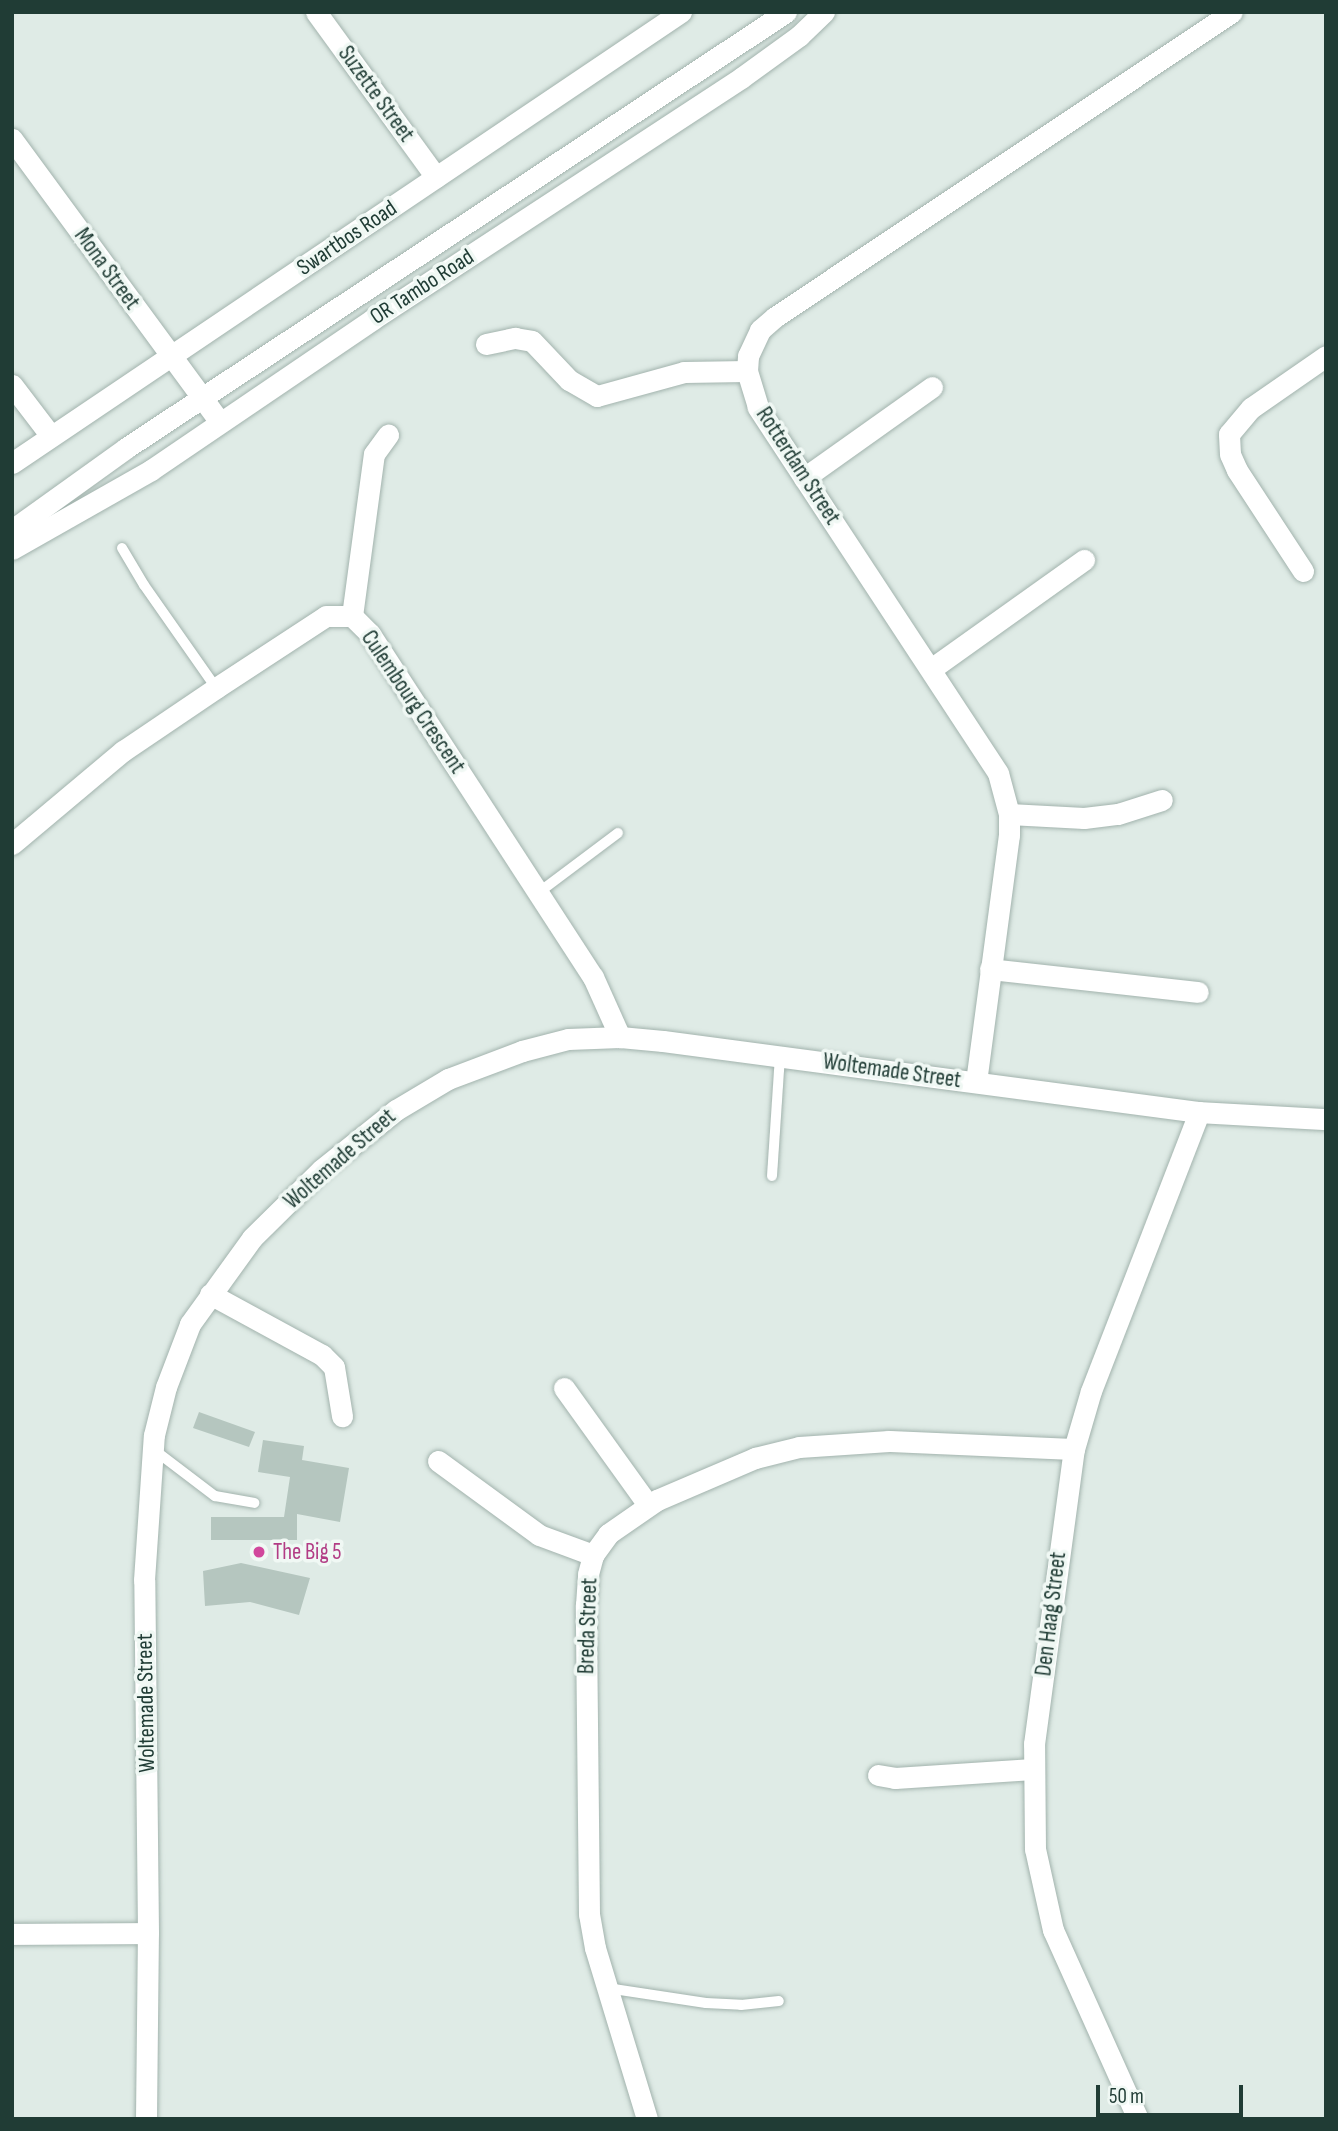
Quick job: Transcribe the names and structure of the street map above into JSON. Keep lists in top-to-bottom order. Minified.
{"streets":{"street":["Suzette Street","Swartbos Road","Mona Street","OR Tambo Road","Rotterdam Street","Culembourg Crescent","Woltemade Street","Den Haag Street","Breda Street"]},"crossings":[["Suzette Street","Swartbos Road"],["Swartbos Road","Mona Street"],["Mona Street","OR Tambo Road"],["Rotterdam Street","Woltemade Street"],["Culembourg Crescent","Woltemade Street"],["Woltemade Street","Den Haag Street"],["Den Haag Street","Breda Street"]],"places":["The Big 5"],"scale_bar":"50 m"}
